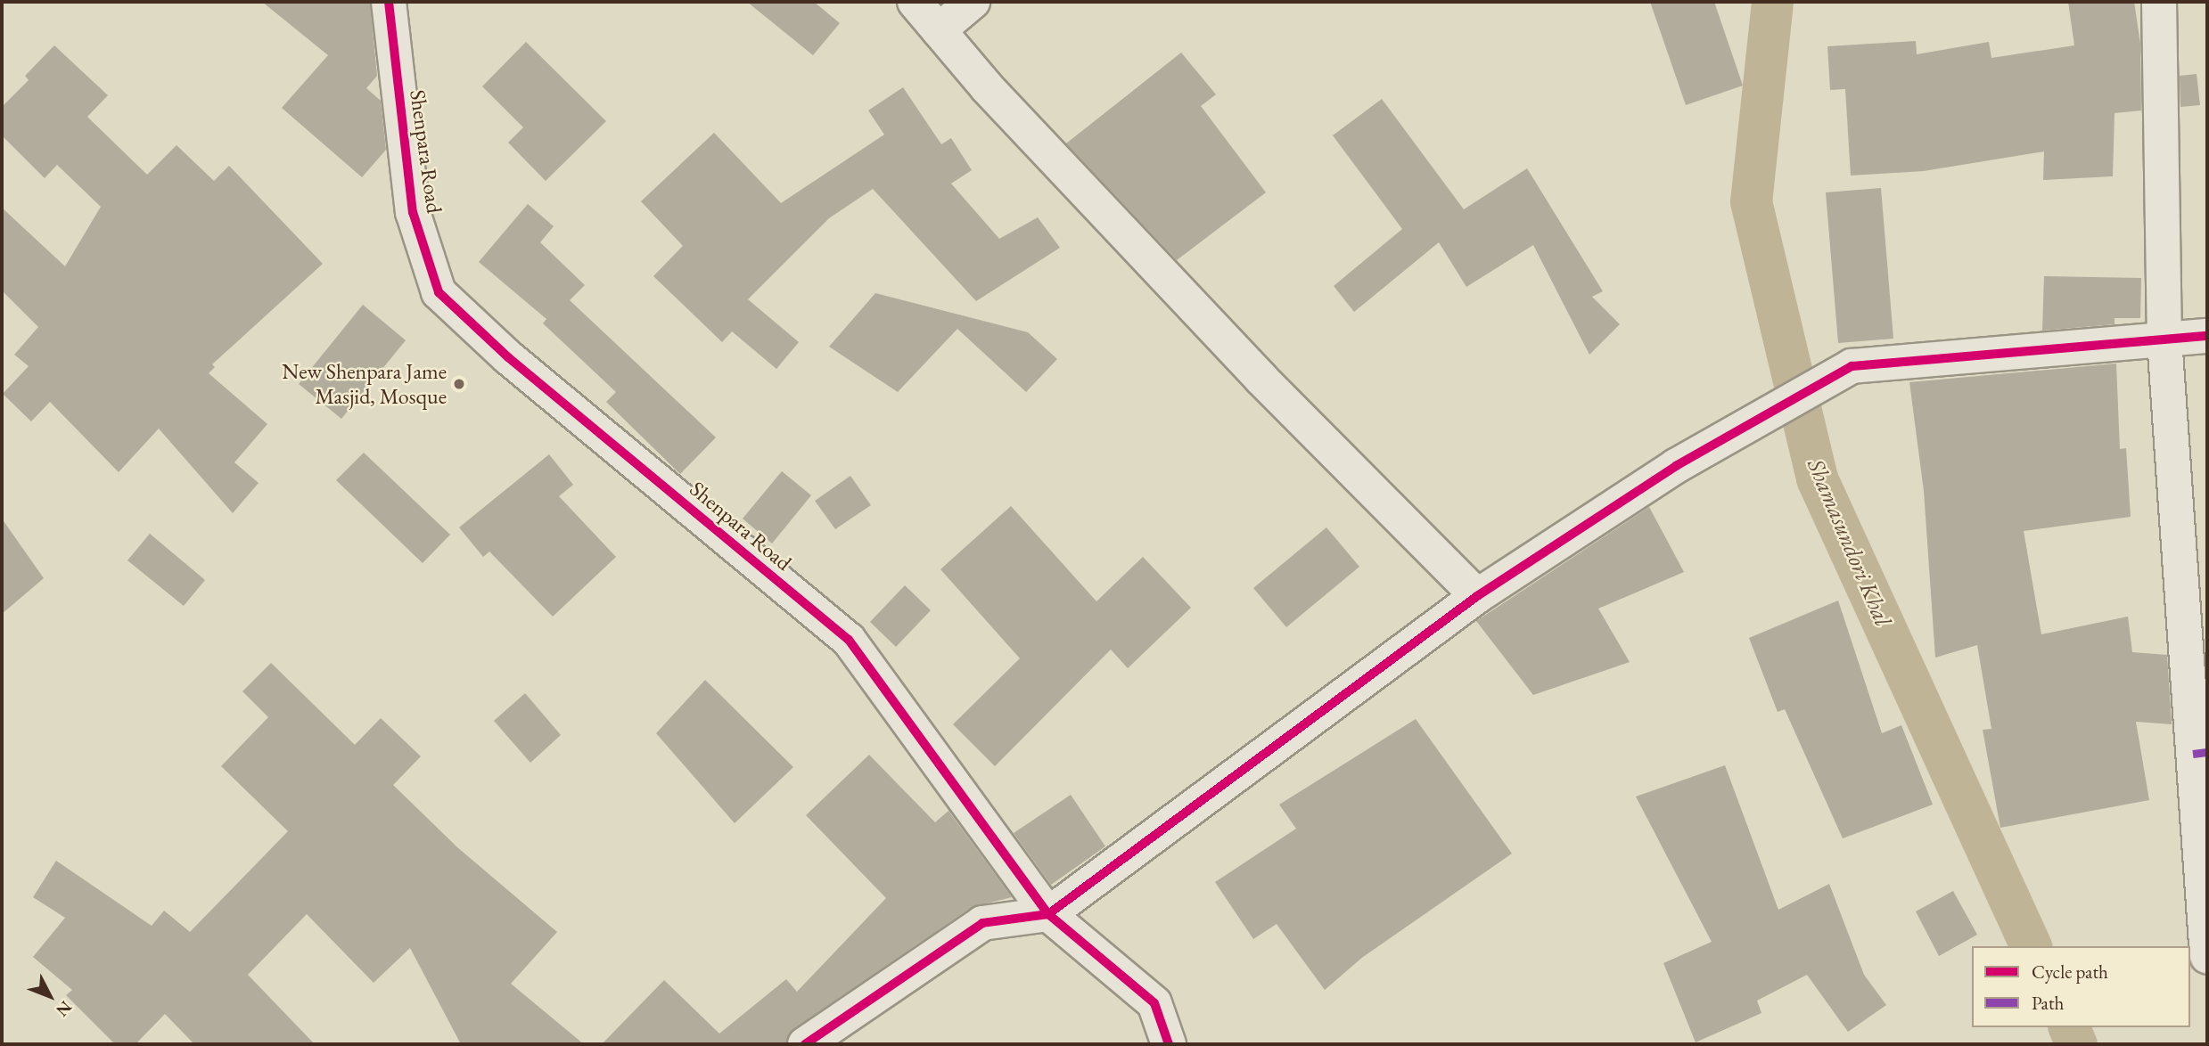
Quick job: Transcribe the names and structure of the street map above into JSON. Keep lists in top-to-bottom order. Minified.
{"streets":{"street":["Shenpara Road"]},"water":["Shamasundori Khal"],"places":["New Shenpara Jame Masjid, Mosque"],"legend":["Cycle path","Path"],"north":"bottom right"}
